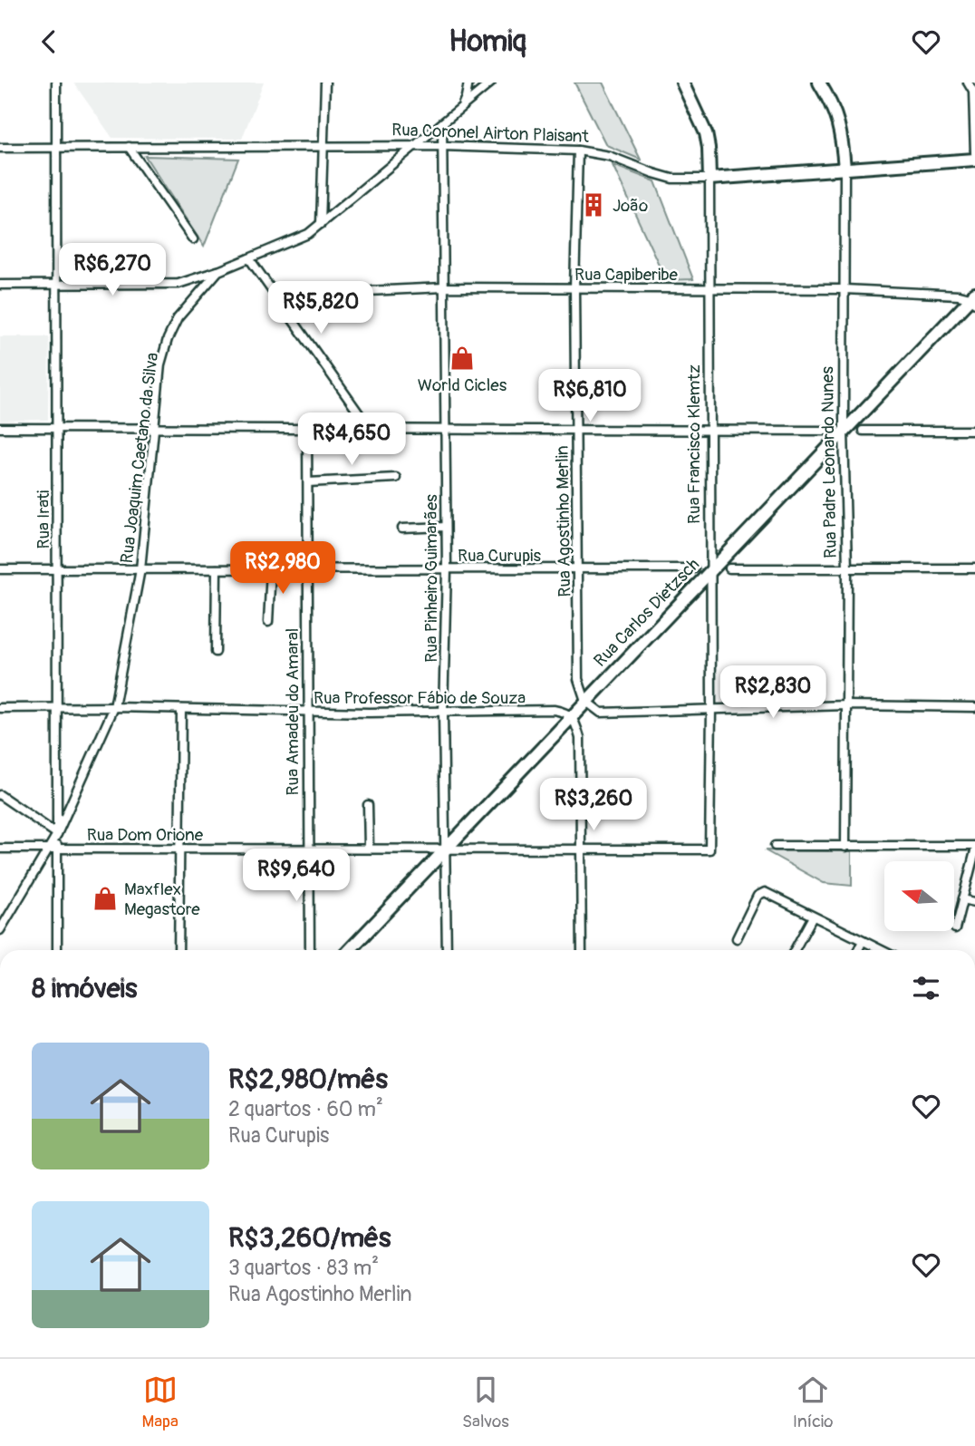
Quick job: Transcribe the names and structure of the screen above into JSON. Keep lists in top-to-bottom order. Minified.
{"streets":{"street":["Rua Coronel Airton Plaisant","Rua Capiberibe","Rua Francisco Klemtz","Rua Joaquim Caetano da Silva","Rua Padre Leonardo Nunes","Rua Irati","Rua Agostinho Merlin","Rua Curupis","Rua Pinheiro Guimarães","Rua Carlos Dietzsch","Rua Professor Fábio de Souza","Rua Amadeu do Amaral","Rua Dom Orione"]},"crossings":[["Rua Coronel Airton Plaisant","Rua Francisco Klemtz"],["Rua Coronel Airton Plaisant","Rua Joaquim Caetano da Silva"],["Rua Coronel Airton Plaisant","Rua Padre Leonardo Nunes"],["Rua Coronel Airton Plaisant","Rua Irati"],["Rua Coronel Airton Plaisant","Rua Agostinho Merlin"],["Rua Coronel Airton Plaisant","Rua Pinheiro Guimarães"],["Rua Capiberibe","Rua Francisco Klemtz"],["Rua Capiberibe","Rua Padre Leonardo Nunes"],["Rua Capiberibe","Rua Agostinho Merlin"],["Rua Capiberibe","Rua Pinheiro Guimarães"],["Rua Capiberibe","Rua Carlos Dietzsch"],["Rua Francisco Klemtz","Rua Carlos Dietzsch"],["Rua Francisco Klemtz","Rua Dom Orione"],["Rua Joaquim Caetano da Silva","Rua Irati"],["Rua Joaquim Caetano da Silva","Rua Curupis"],["Rua Joaquim Caetano da Silva","Rua Pinheiro Guimarães"],["Rua Joaquim Caetano da Silva","Rua Professor Fábio de Souza"],["Rua Padre Leonardo Nunes","Rua Carlos Dietzsch"],["Rua Irati","Rua Curupis"],["Rua Irati","Rua Professor Fábio de Souza"],["Rua Irati","Rua Dom Orione"],["Rua Agostinho Merlin","Rua Curupis"],["Rua Agostinho Merlin","Rua Carlos Dietzsch"],["Rua Curupis","Rua Pinheiro Guimarães"],["Rua Curupis","Rua Amadeu do Amaral"],["Rua Pinheiro Guimarães","Rua Carlos Dietzsch"],["Rua Pinheiro Guimarães","Rua Professor Fábio de Souza"],["Rua Pinheiro Guimarães","Rua Dom Orione"],["Rua Carlos Dietzsch","Rua Professor Fábio de Souza"],["Rua Carlos Dietzsch","Rua Dom Orione"],["Rua Professor Fábio de Souza","Rua Amadeu do Amaral"],["Rua Amadeu do Amaral","Rua Dom Orione"]],"places":{"building":["João"],"shop":["World Cicles","Maxflex Megastore"]},"north":"left","page":{"header":"Homiq","price":["R$6,270","R$5,820","R$6,810","R$4,650","R$2,980","R$2,830","R$3,260","R$9,640"],"heading":"8 imóveis","list":[{"name":"R$2,980/mês","note":"2 quartos · 60 m² · Rua Curupis"},{"name":"R$3,260/mês","note":"3 quartos · 83 m² · Rua Agostinho Merlin"}],"tabs":["Mapa","Salvos","Início"]}}
